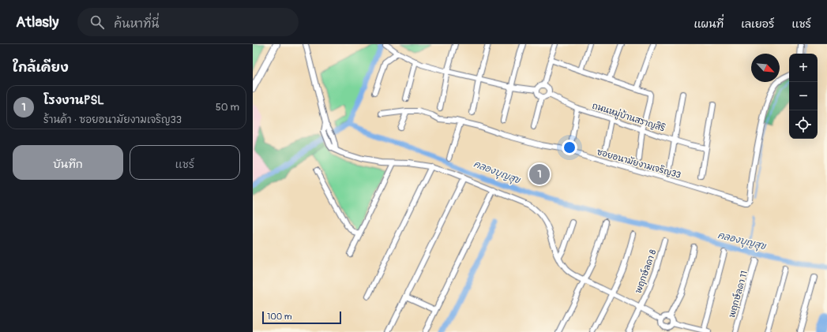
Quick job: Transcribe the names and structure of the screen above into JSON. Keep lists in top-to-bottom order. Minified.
{"streets":{"street":["ถนนหมู่บ้านสราญสิริ","ซอยอนามัยงามเจริญ33","พฤกษ์ลดา 8","พฤกษ์ลดา 11"]},"water":["คลองบุญสุข"],"scale_bar":"100 m","north":"bottom right","page":{"header":"Atlasly","search":"ค้นหาที่นี่","nav":["แผนที่","เลเยอร์","แชร์"],"heading":"ใกล้เคียง","map_buttons":["+","−"],"list":[{"mark":"1","name":"โรงงานPSL","note":"ร้านค้า · ซอยอนามัยงามเจริญ33","value":"50 m"}],"buttons":["บันทึก","แชร์"],"pins":"1","scale":"100 m"}}
